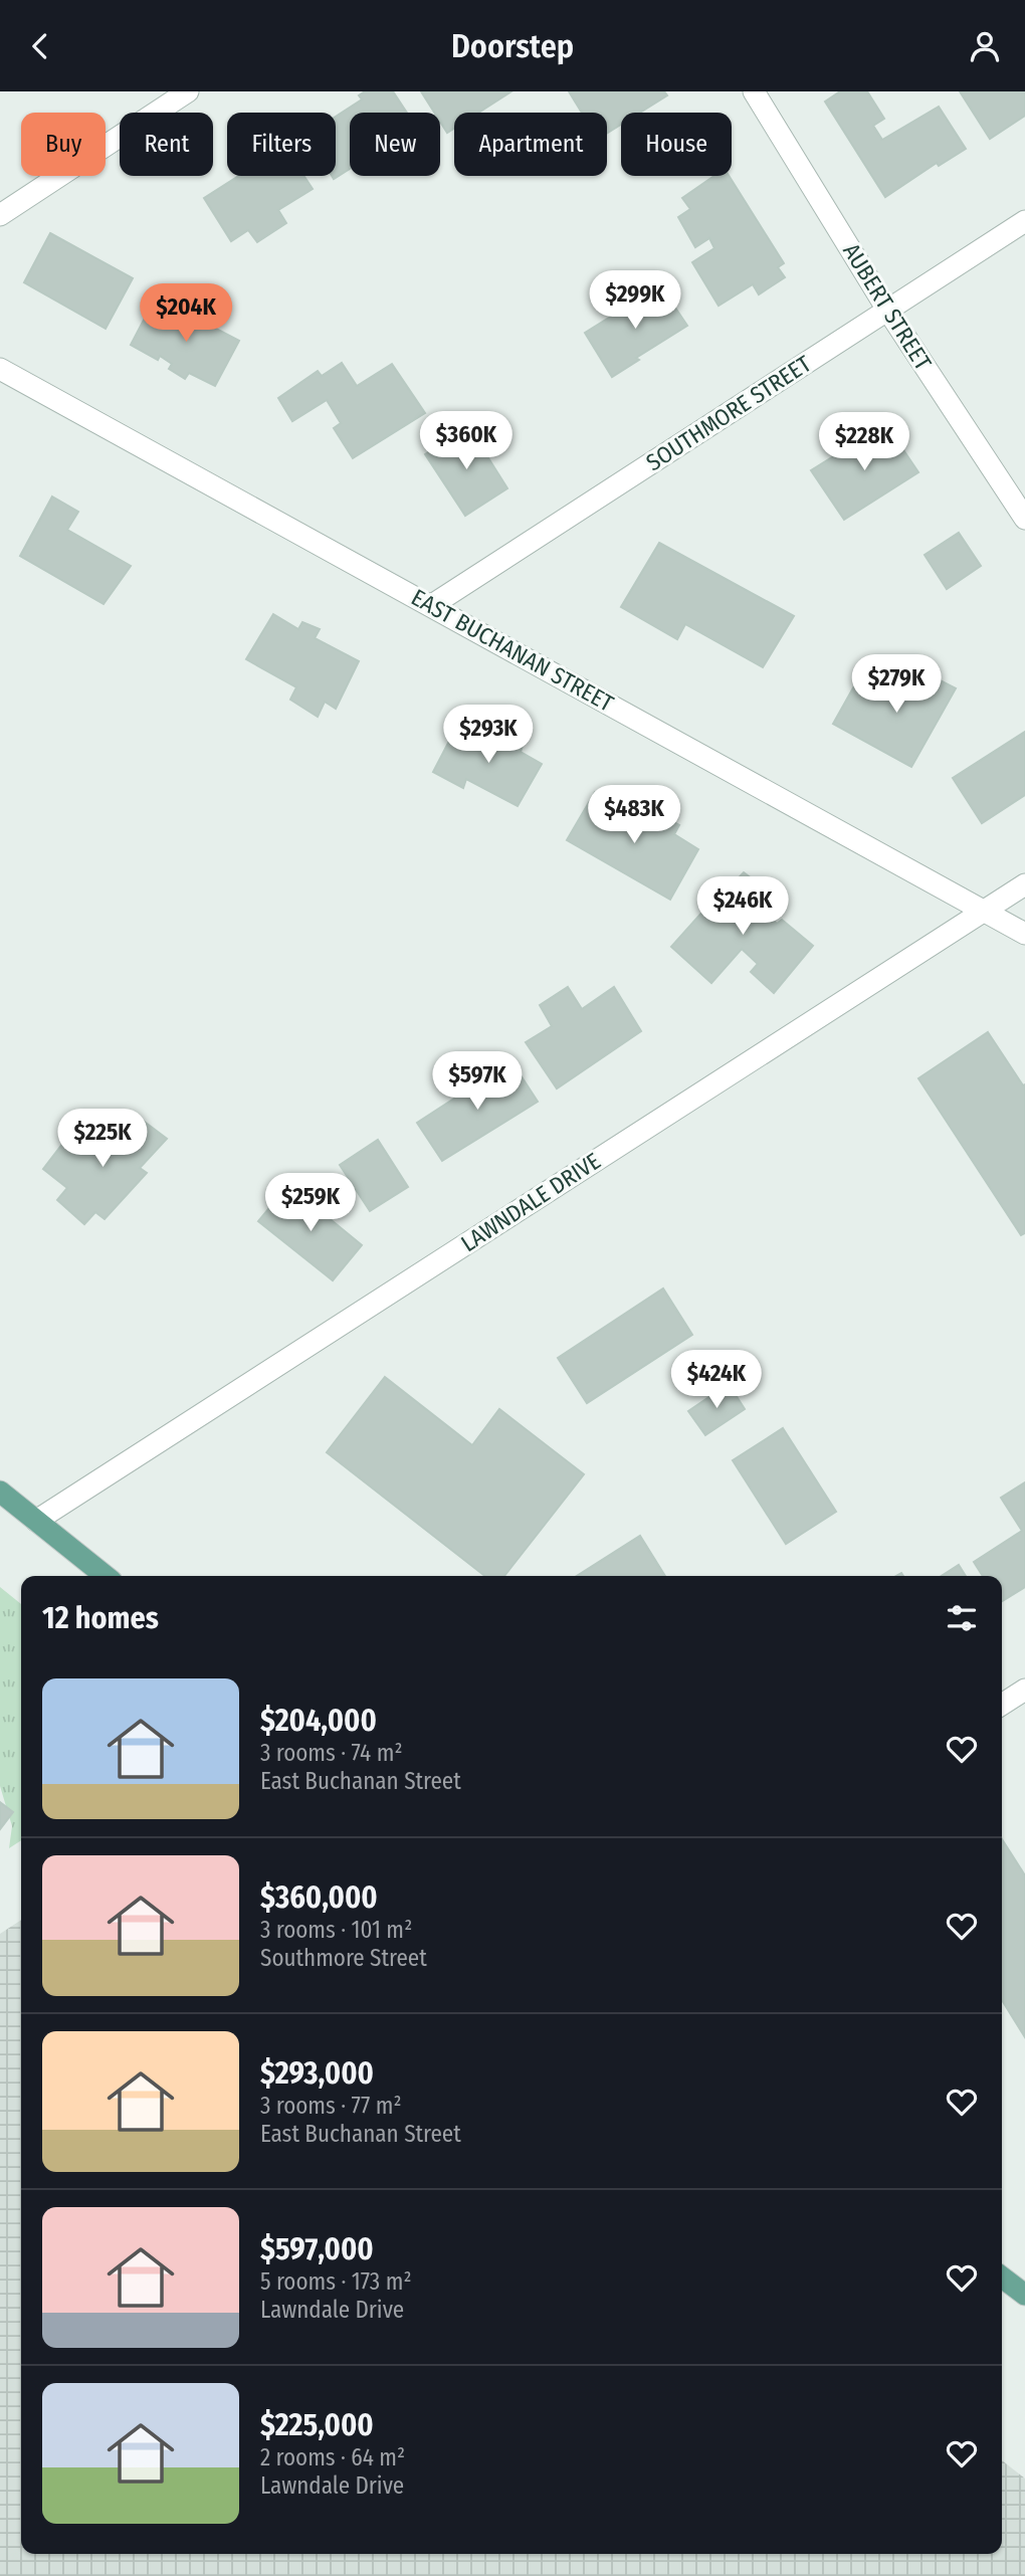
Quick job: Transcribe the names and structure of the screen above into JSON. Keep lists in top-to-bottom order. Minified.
{"streets":{"street":["AUBERT STREET","SOUTHMORE STREET","EAST BUCHANAN STREET","LAWNDALE DRIVE"]},"crossings":[["AUBERT STREET","SOUTHMORE STREET"],["SOUTHMORE STREET","EAST BUCHANAN STREET"],["EAST BUCHANAN STREET","LAWNDALE DRIVE"]],"page":{"header":"Doorstep","chip":["Buy","Rent","Filters","New","Apartment","House"],"price":["$299K","$204K","$360K","$228K","$279K","$293K","$483K","$246K","$597K","$225K","$259K","$424K"],"heading":"12 homes","list":[{"name":"$204,000","note":"3 rooms · 74 m² · East Buchanan Street"},{"name":"$360,000","note":"3 rooms · 101 m² · Southmore Street"},{"name":"$293,000","note":"3 rooms · 77 m² · East Buchanan Street"},{"name":"$597,000","note":"5 rooms · 173 m² · Lawndale Drive"},{"name":"$225,000","note":"2 rooms · 64 m² · Lawndale Drive"}]}}
